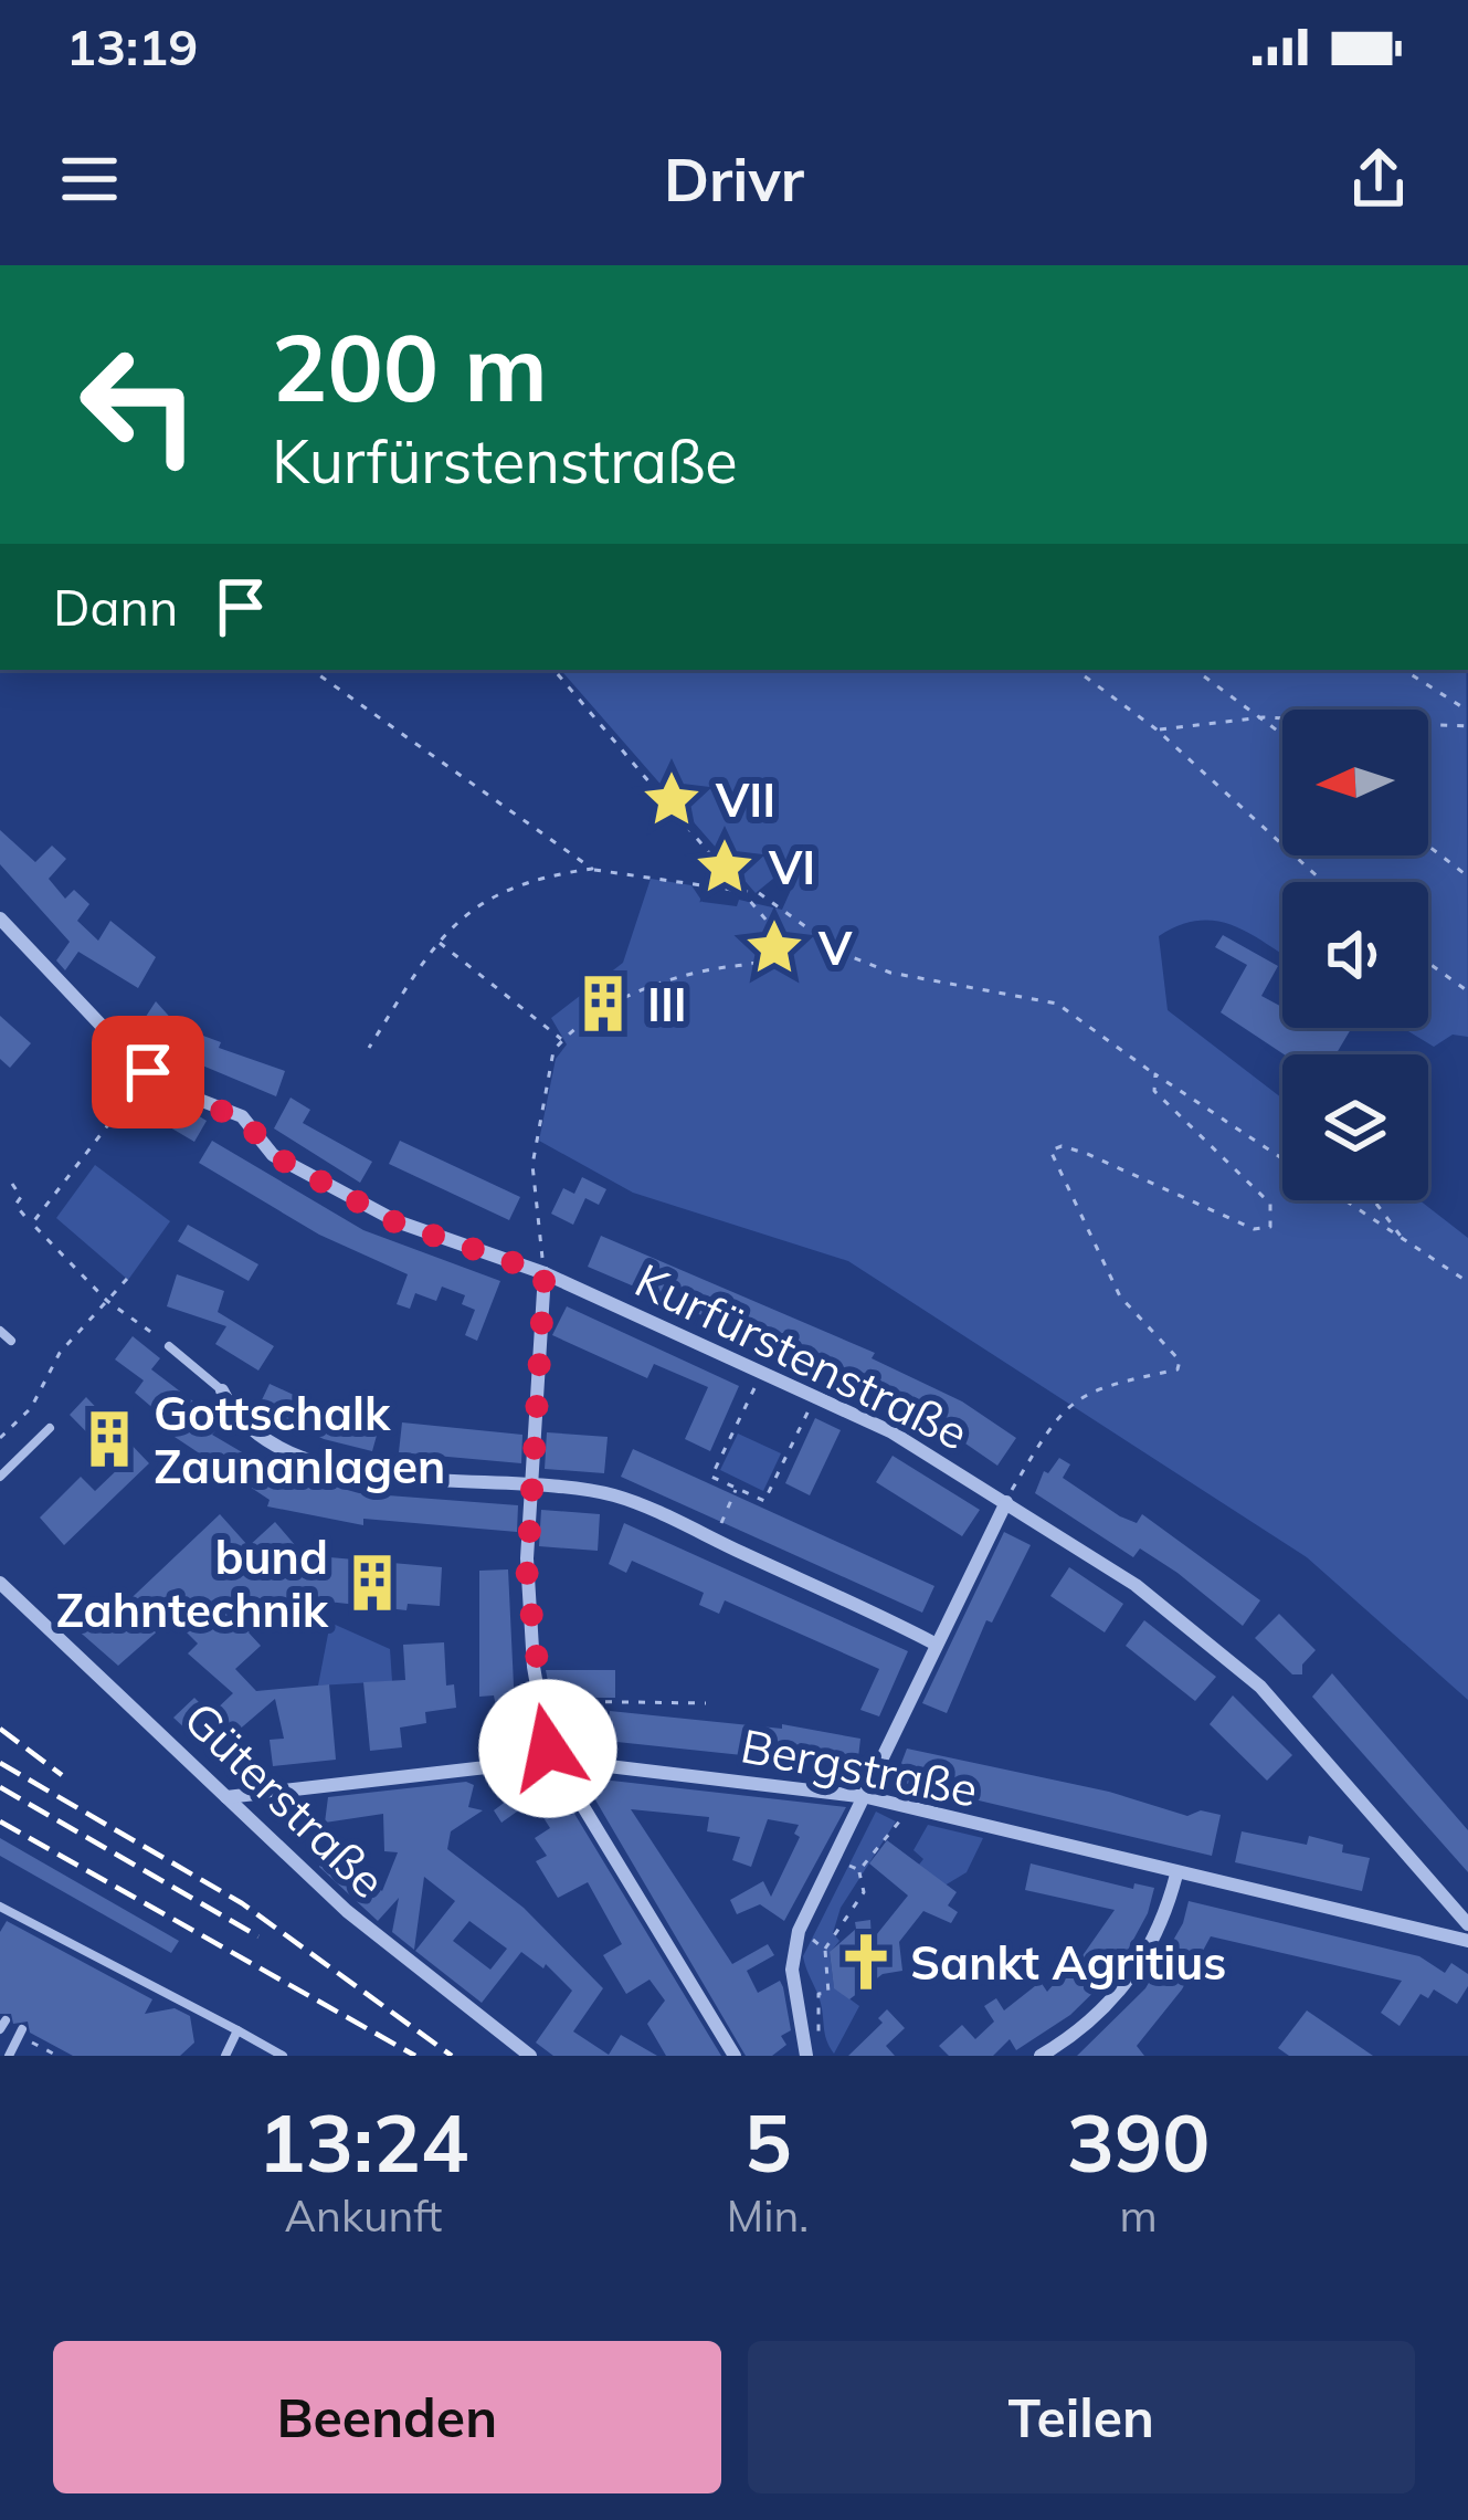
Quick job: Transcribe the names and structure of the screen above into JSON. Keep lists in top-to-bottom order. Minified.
{"streets":{"street":["Kurfürstenstraße","Bergstraße","Güterstraße"]},"crossings":[["Bergstraße","Güterstraße"]],"places":{"place":["VII","VI","V"],"building":["III","Gottschalk Zaunanlagen","bund Zahntechnik"],"church":["Sankt Agritius"]},"north":"left","page":{"status":"13:19","header":"Drivr","turn":["200 m","Kurfürstenstraße"],"then":"Dann","eta":["13:24","Ankunft","5","Min.","390","m"],"buttons":["Beenden","Teilen"]}}
